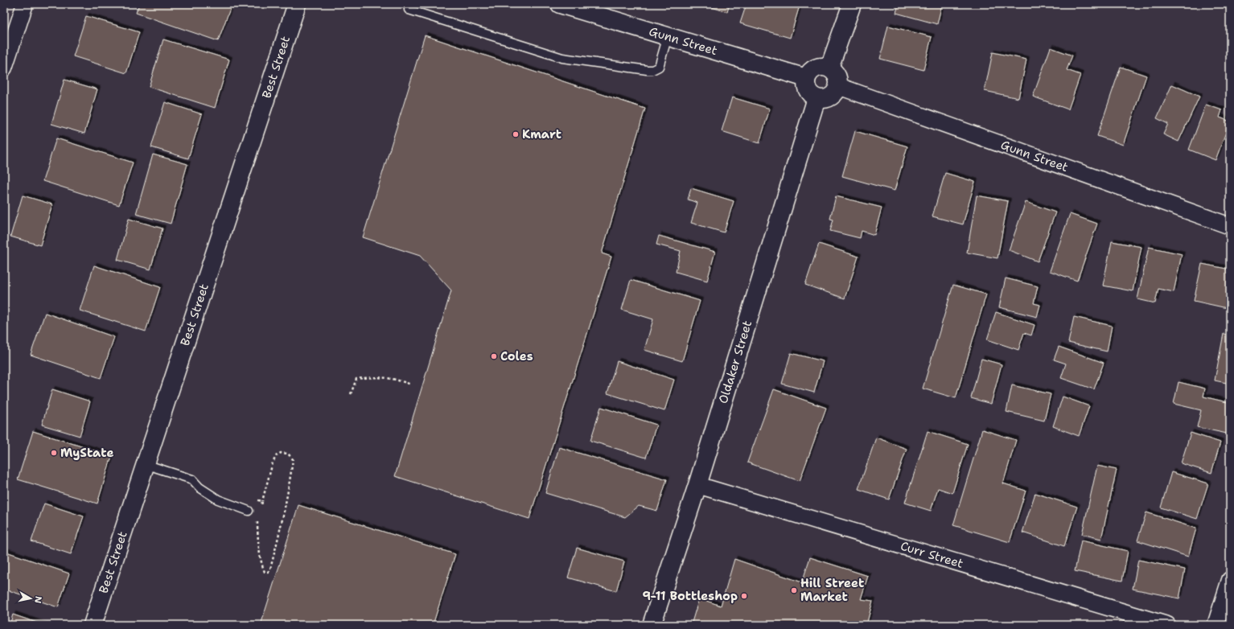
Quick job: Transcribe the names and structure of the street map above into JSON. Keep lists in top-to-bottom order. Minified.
{"streets":{"main road":["Gunn Street","Best Street","Oldaker Street"],"street":["Curr Street"]},"crossings":[["Gunn Street","Oldaker Street"],["Oldaker Street","Curr Street"]],"places":["Kmart","Coles","MyState","Hill Street Market","9-11 Bottleshop"],"north":"right"}
